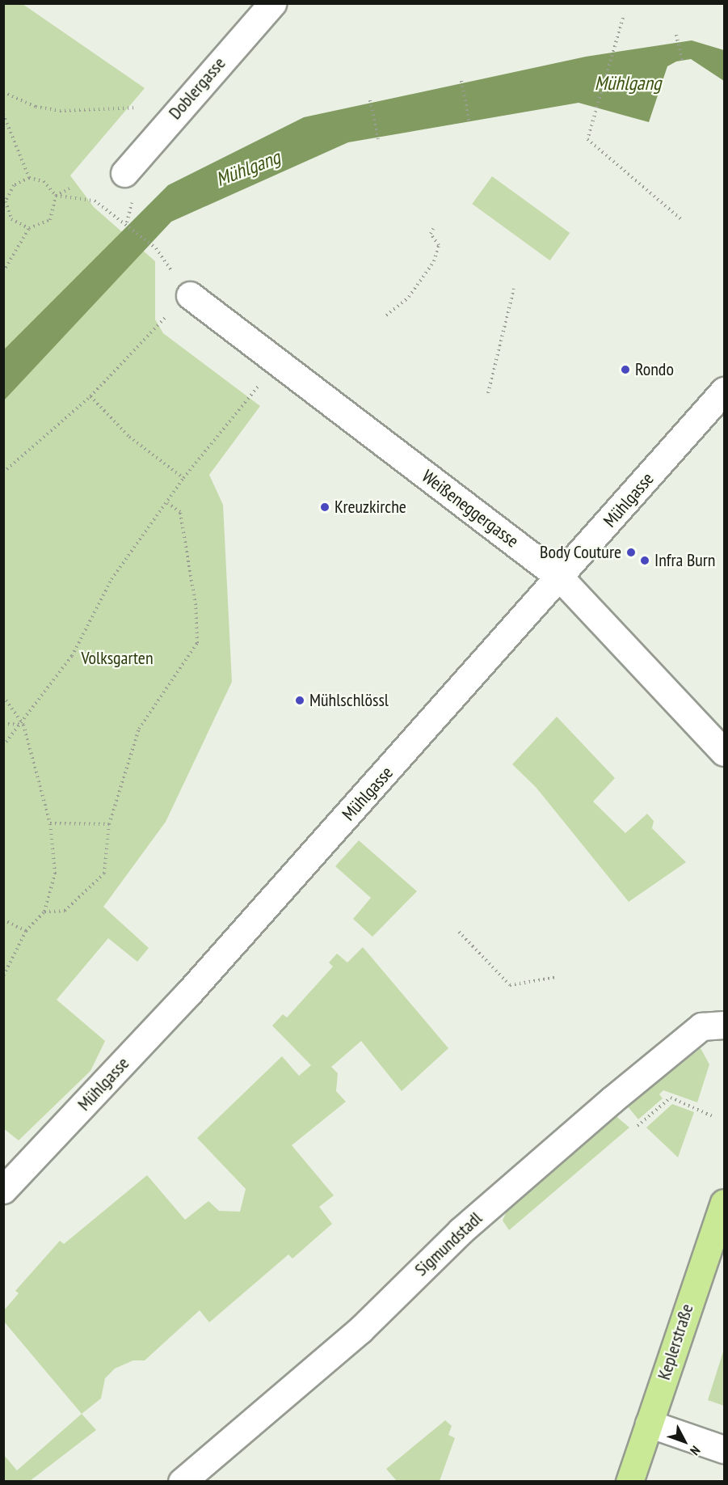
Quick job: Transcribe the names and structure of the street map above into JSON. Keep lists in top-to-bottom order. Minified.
{"streets":{"main road":["Keplerstraße"],"street":["Doblergasse","Mühlgasse","Weißeneggergasse","Sigmundstadl"]},"crossings":[["Mühlgasse","Weißeneggergasse"]],"water":["Mühlgang"],"parks":["Volksgarten"],"places":["Rondo","Kreuzkirche","Body Couture","Infra Burn","Mühlschlössl"],"north":"bottom right"}
